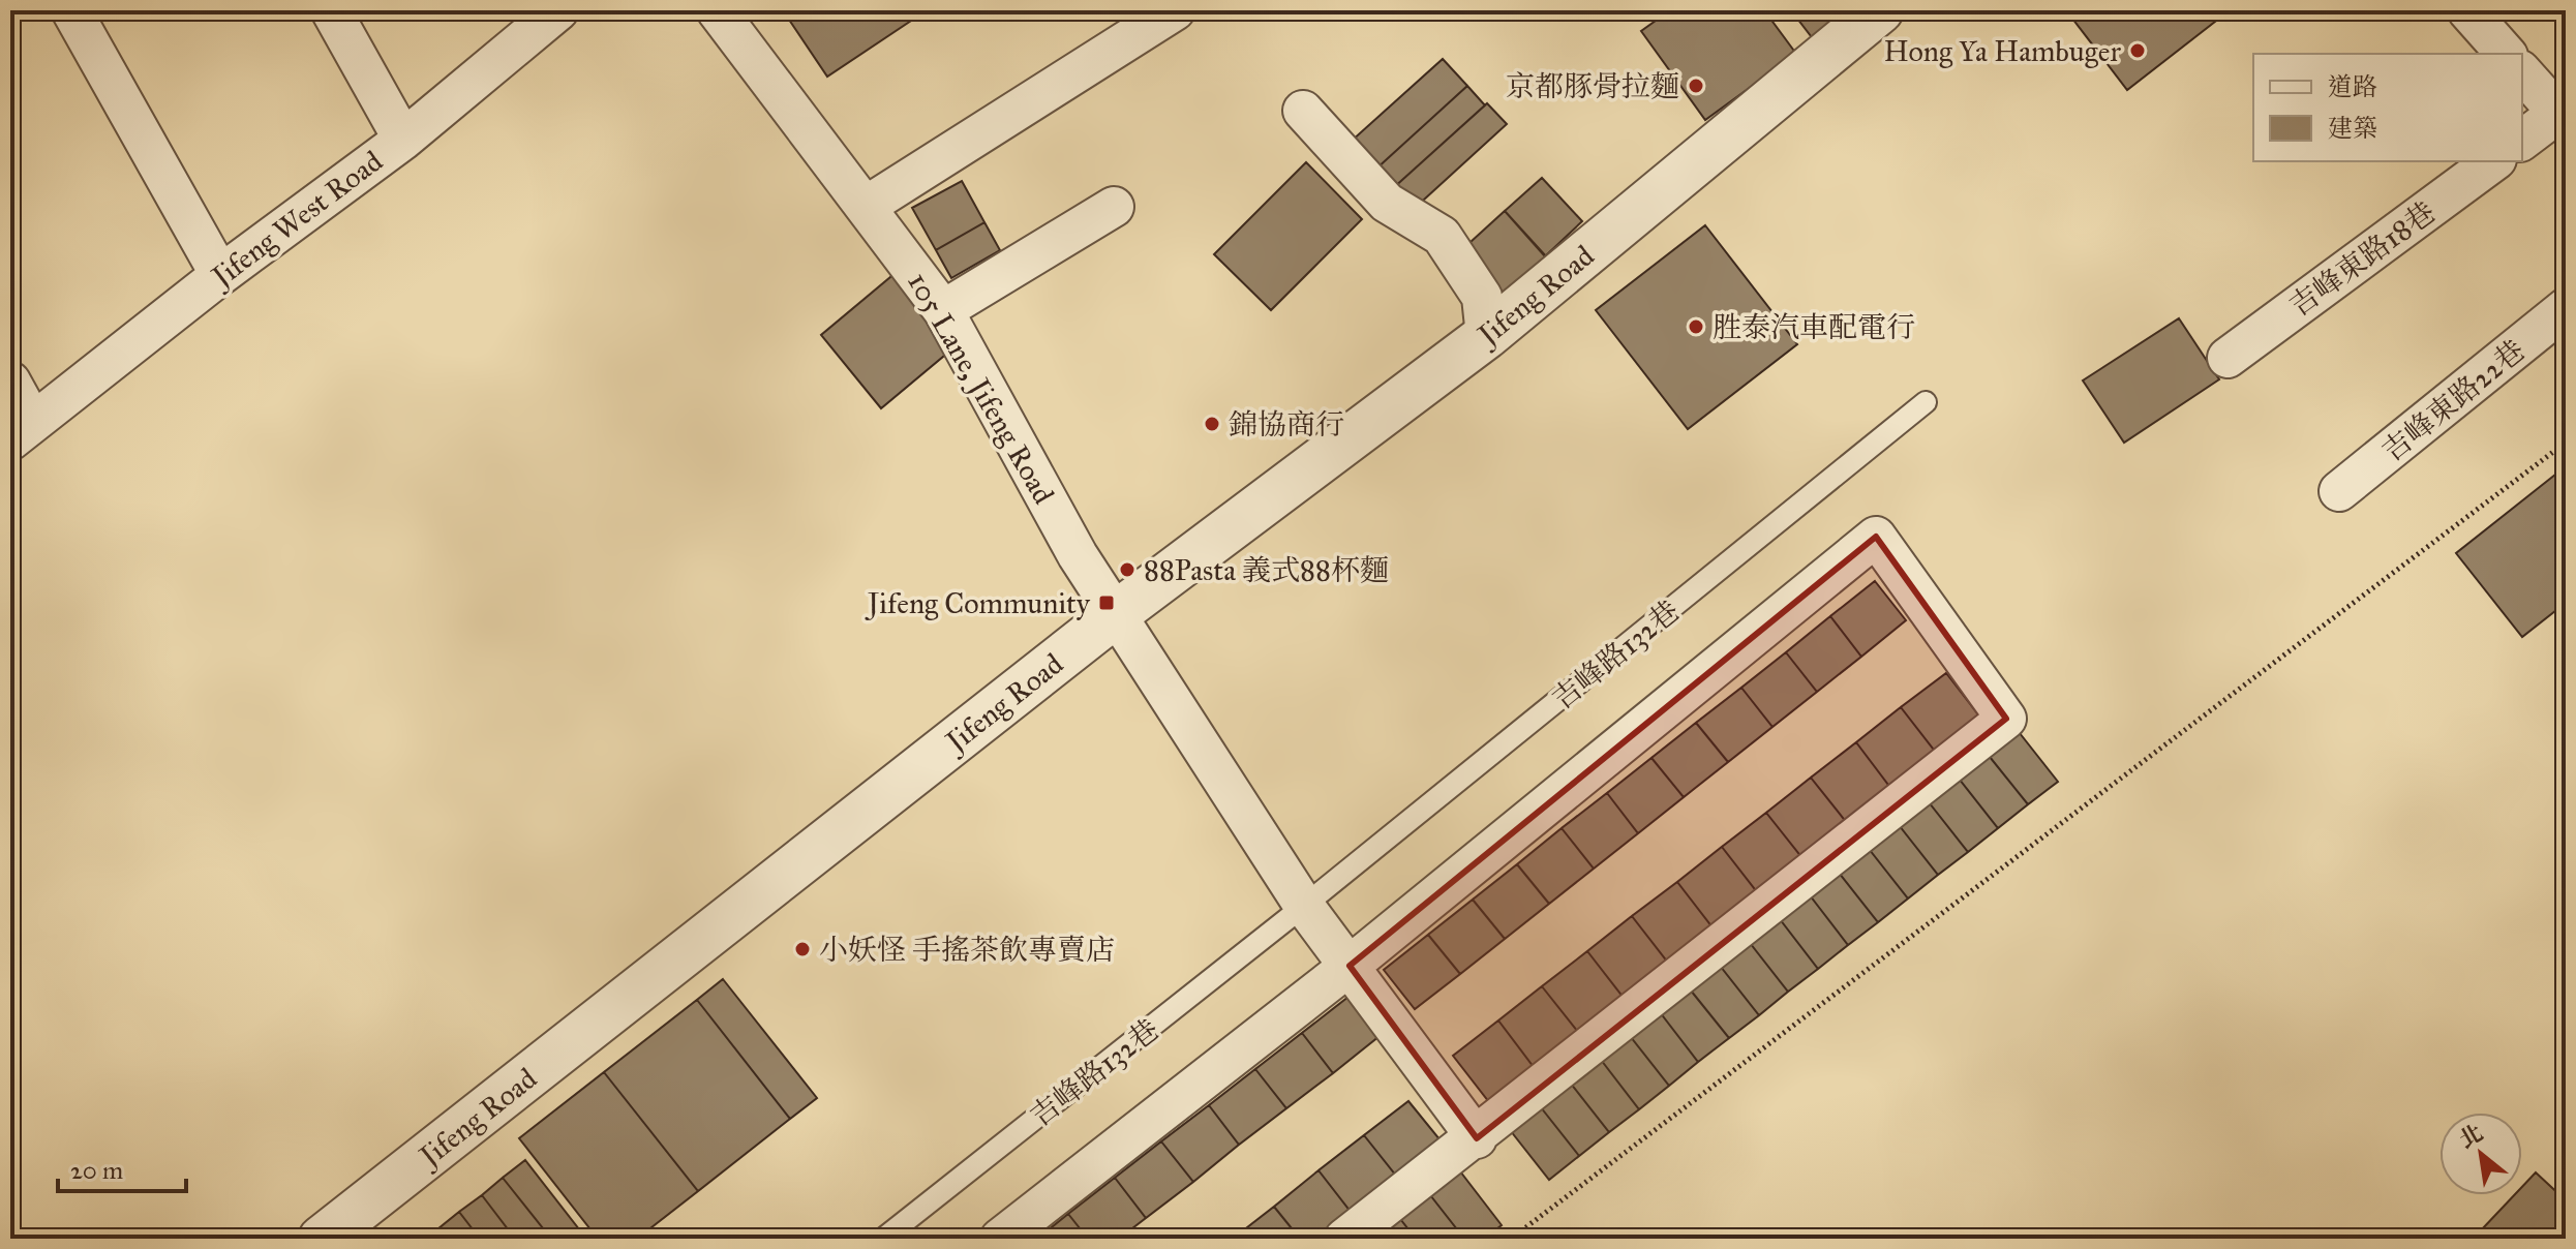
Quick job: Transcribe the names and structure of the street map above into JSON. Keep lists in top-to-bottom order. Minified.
{"streets":{"street":["Jifeng West Road","吉峰東路18巷","Jifeng Road","105 Lane, Jifeng Road","吉峰東路22巷"],"lane":["吉峰路132巷"]},"crossings":[["Jifeng Road","105 Lane, Jifeng Road"]],"places":{"other":["Hong Ya Hambuger","京都豚骨拉麵","胜泰汽車配電行","錦協商行","88Pasta 義式88杯麵","小妖怪 手搖茶飲專賣店"],"transit":["Jifeng Community"]},"legend":["道路","建築"],"scale_bar":"20 m","north":"top left"}
